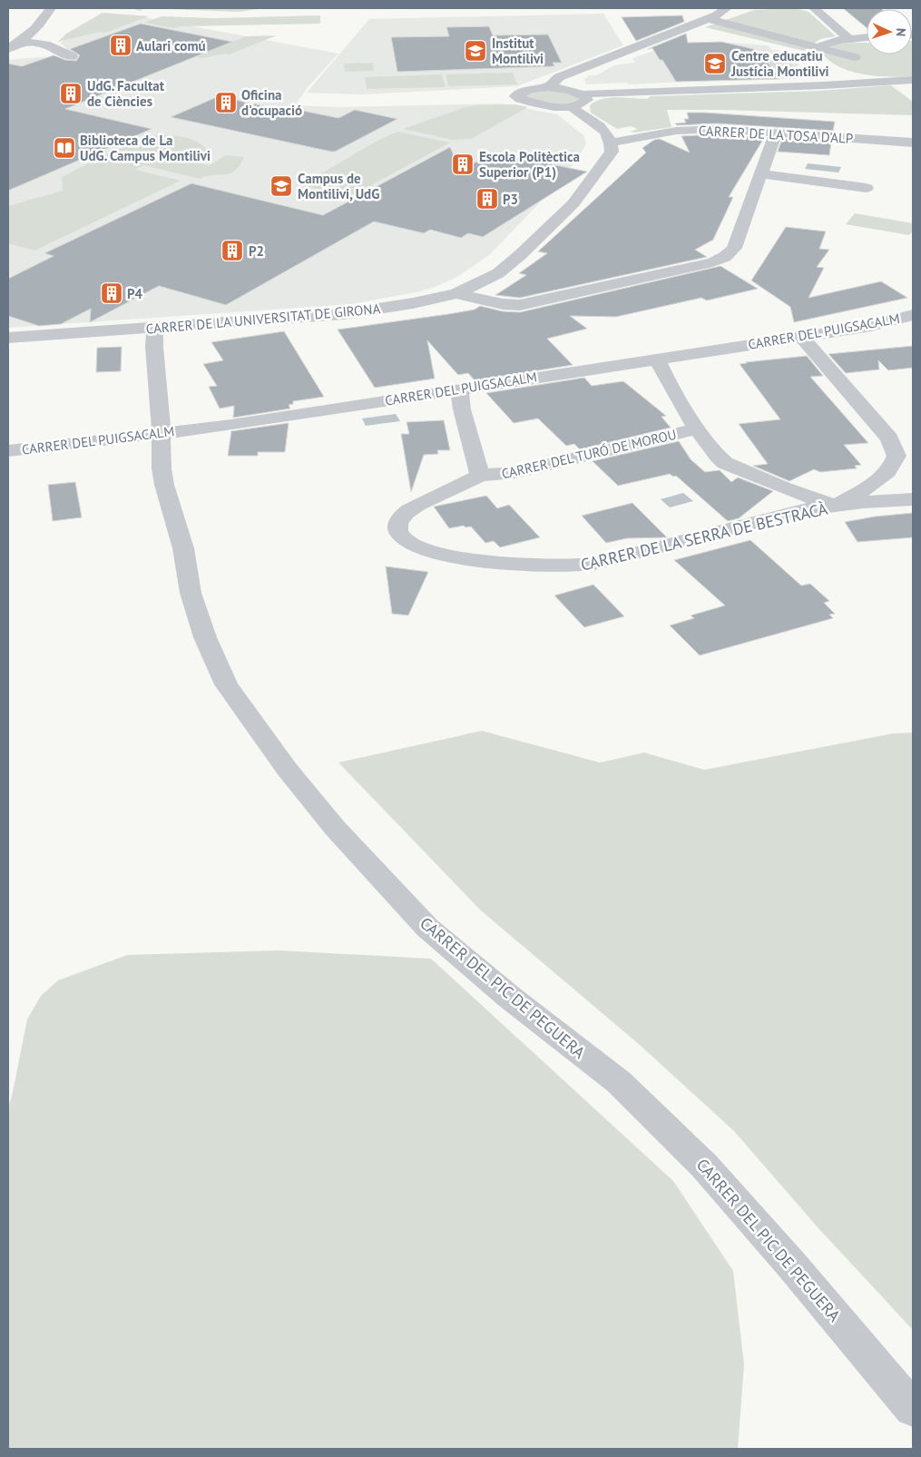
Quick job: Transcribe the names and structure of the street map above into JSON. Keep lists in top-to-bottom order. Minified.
{"streets":{"street":["CARRER DE LA TOSA D'ALP","CARRER DE LA UNIVERSITAT DE GIRONA","CARRER DEL PUIGSACALM","CARRER DEL TURÓ DE MOROU","CARRER DE LA SERRA DE BESTRACÀ","CARRER DEL PIC DE PEGUERA"]},"crossings":[["CARRER DE LA TOSA D'ALP","CARRER DE LA UNIVERSITAT DE GIRONA"],["CARRER DE LA UNIVERSITAT DE GIRONA","CARRER DEL PIC DE PEGUERA"],["CARRER DEL PUIGSACALM","CARRER DEL PIC DE PEGUERA"],["CARRER DEL TURÓ DE MOROU","CARRER DE LA SERRA DE BESTRACÀ"]],"places":{"building":["Aulari comú","UdG. Facultat de Ciències","Oficina d'ocupació","Escola Politèctica Superior (P1)","P3","P2","P4"],"school or university":["Institut Montilivi","Centre educatiu Justícia Montilivi","Campus de Montilivi, UdG"],"library":["Biblioteca de La UdG. Campus Montilivi"]},"north":"right"}
